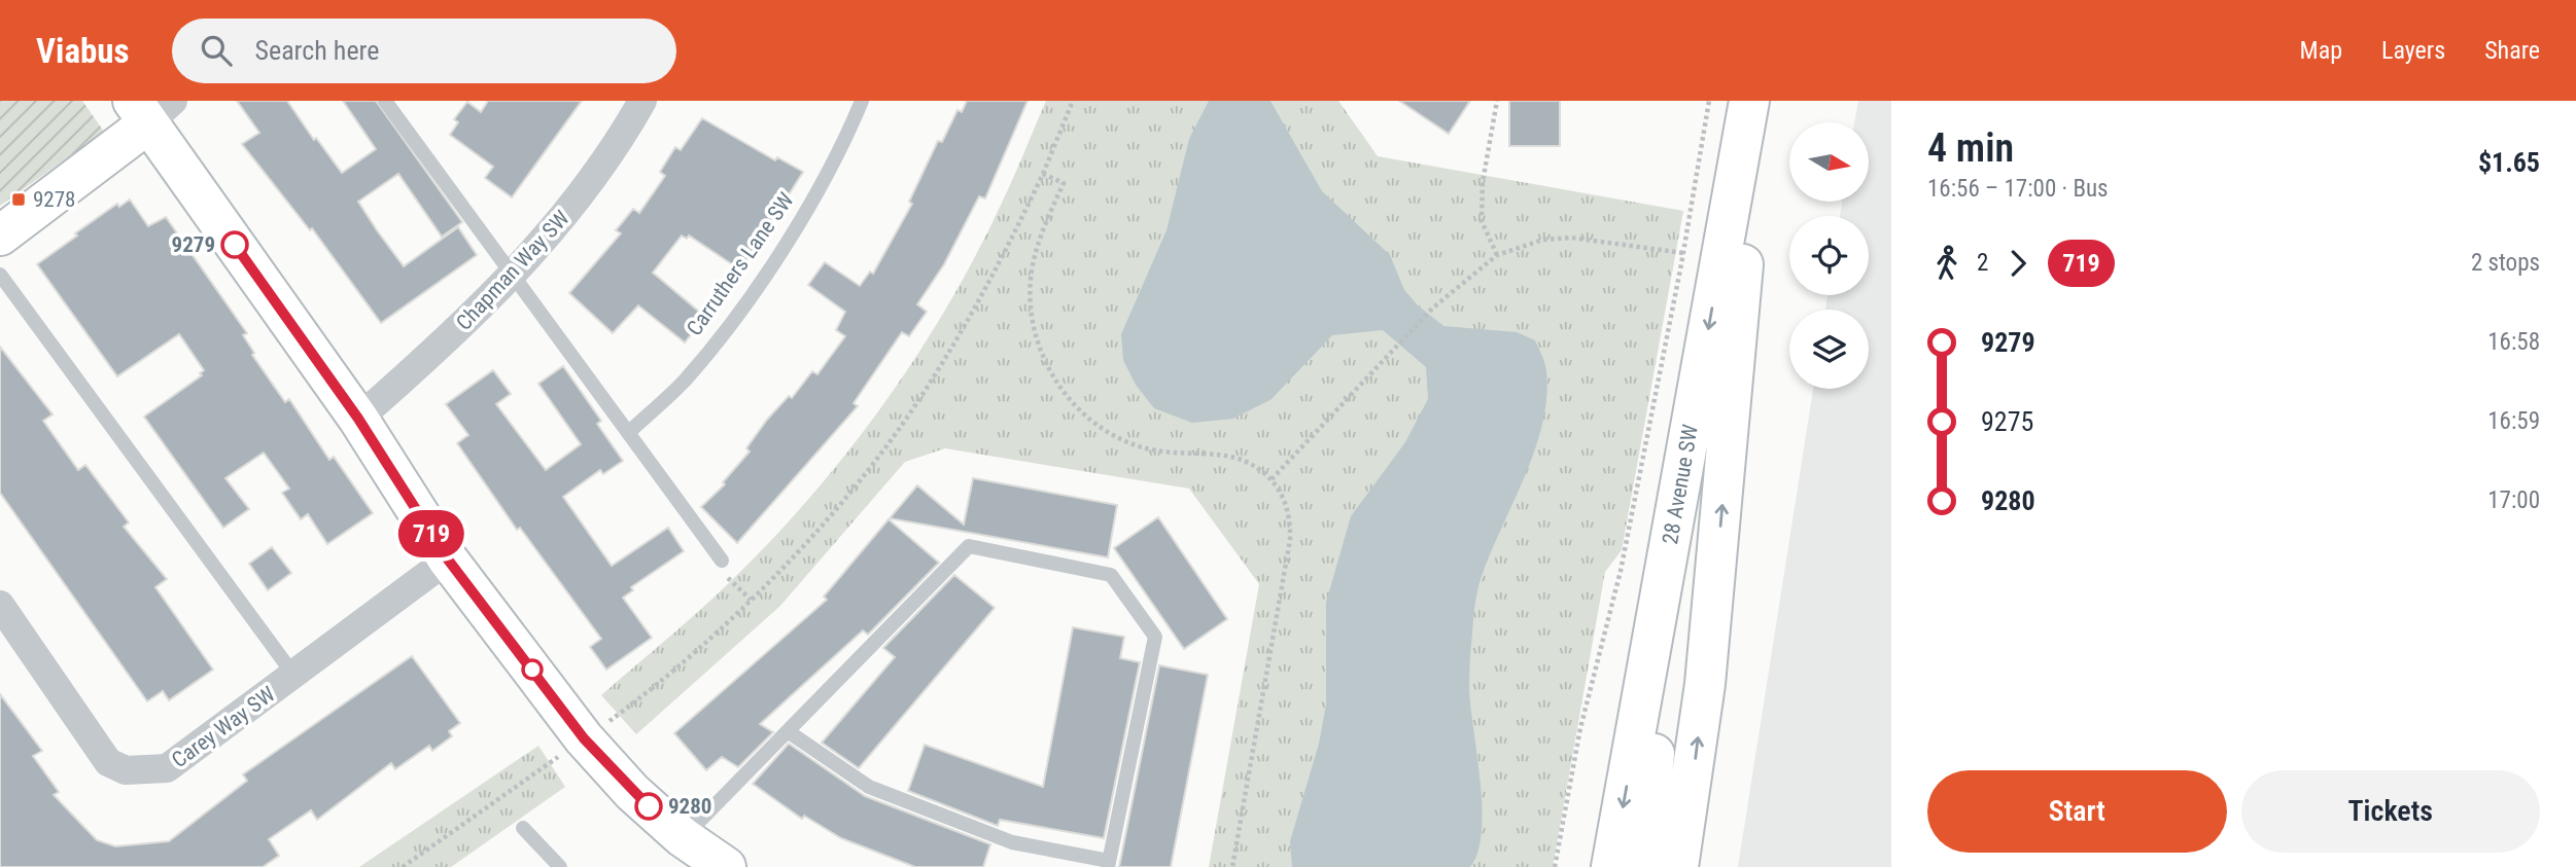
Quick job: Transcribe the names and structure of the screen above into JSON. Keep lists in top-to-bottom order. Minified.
{"streets":{"main road":["28 Avenue SW"],"street":["Chapman Way SW","Carey Way SW"],"lane":["Carruthers Lane SW"]},"places":{"transit":["9278"],"other":["9279","9280"]},"lines":["bus line 719"],"north":"right","page":{"header":"Viabus","search":"Search here","nav":["Map","Layers","Share"],"on_map":"719","heading":["4 min","16:56 – 17:00 · Bus","$1.65"],"legs":["2","719","2 stops"],"list":[{"name":"9279","value":"16:58"},{"name":"9275","value":"16:59"},{"name":"9280","value":"17:00"}],"buttons":["Start","Tickets"]}}
